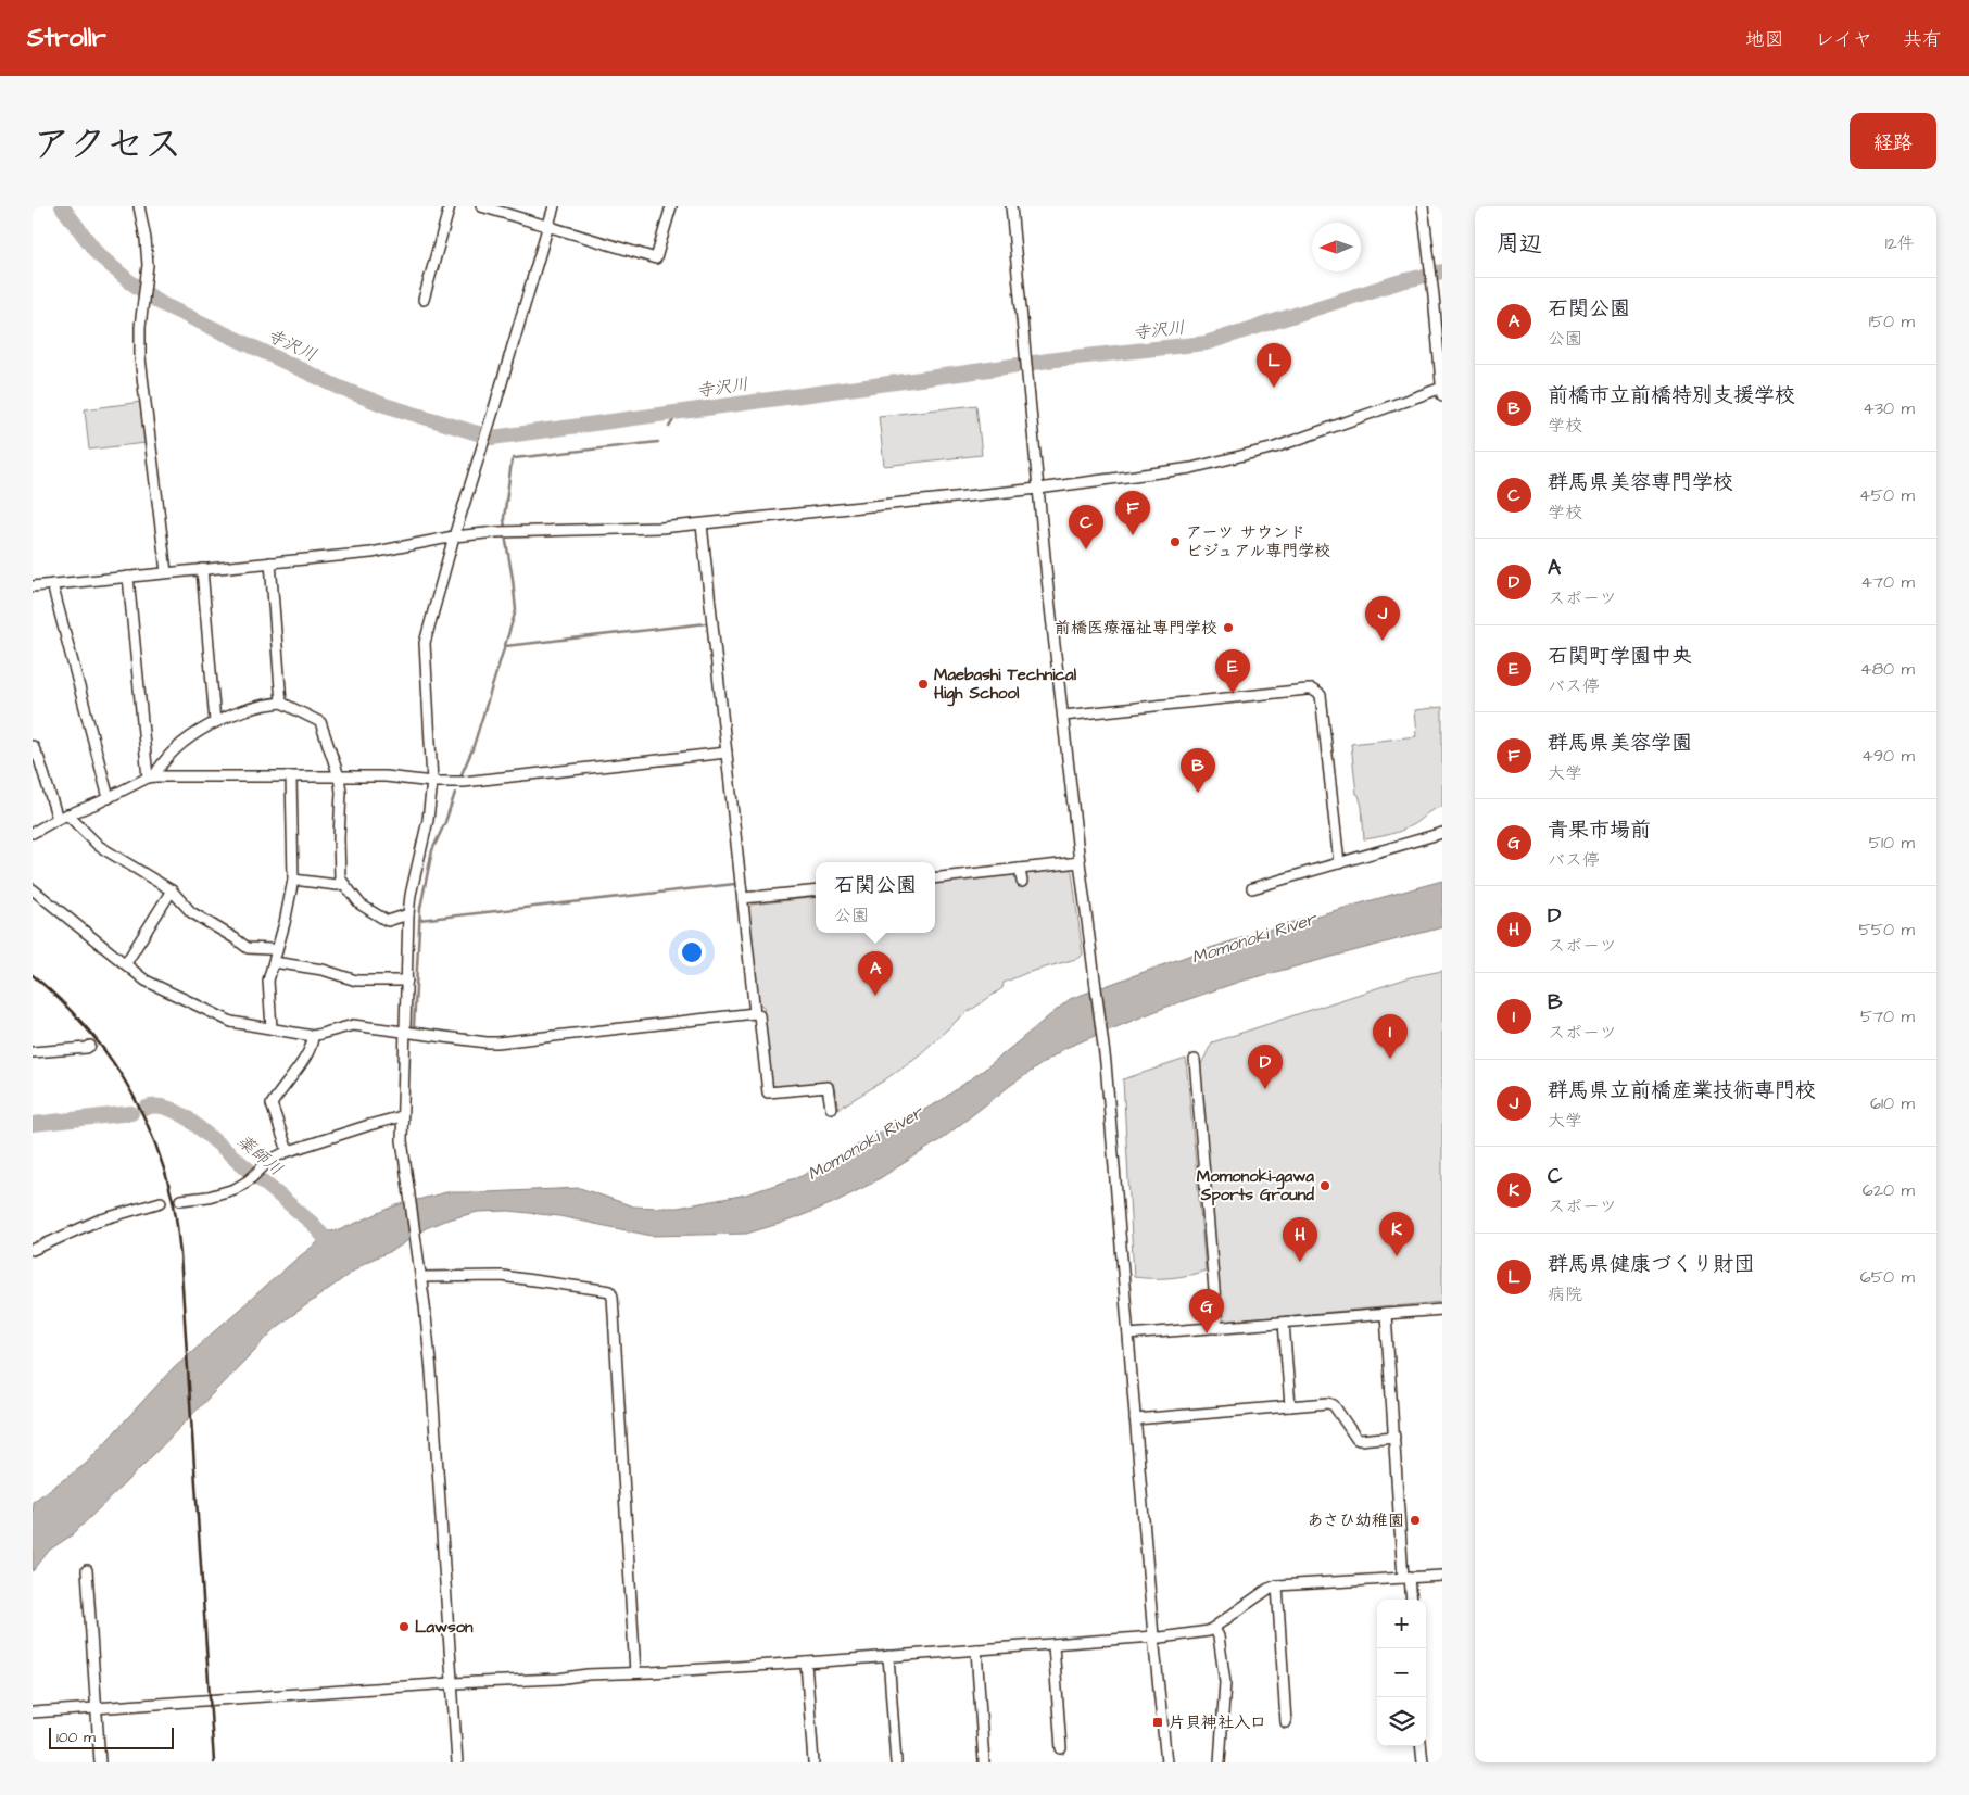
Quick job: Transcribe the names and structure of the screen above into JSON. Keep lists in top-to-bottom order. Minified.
{"water":["寺沢川","Momonoki River","薬師川"],"places":{"other":["アーツ サウンド ビジュアル専門学校","前橋医療福祉専門学校","Maebashi Technical High School","Momonoki-gawa Sports Ground","あさひ幼稚園","Lawson"],"transit":["片貝神社入口"]},"scale_bar":"100 m","north":"left","page":{"header":"Strollr","nav":["地図","レイヤ","共有"],"title":"アクセス","buttons":"経路","heading":["周辺","12件"],"list":[{"mark":"A","name":"石関公園","note":"公園","value":"150 m"},{"mark":"B","name":"前橋市立前橋特別支援学校","note":"学校","value":"430 m"},{"mark":"C","name":"群馬県美容専門学校","note":"学校","value":"450 m"},{"mark":"D","name":"A","note":"スポーツ","value":"470 m"},{"mark":"E","name":"石関町学園中央","note":"バス停","value":"480 m"},{"mark":"F","name":"群馬県美容学園","note":"大学","value":"490 m"},{"mark":"G","name":"青果市場前","note":"バス停","value":"510 m"},{"mark":"H","name":"D","note":"スポーツ","value":"550 m"},{"mark":"I","name":"B","note":"スポーツ","value":"570 m"},{"mark":"J","name":"群馬県立前橋産業技術専門校","note":"大学","value":"610 m"},{"mark":"K","name":"C","note":"スポーツ","value":"620 m"},{"mark":"L","name":"群馬県健康づくり財団","note":"病院","value":"650 m"}],"pins":["L","F","C","J","E","B","A","I","D","K","H","G"],"popup":["石関公園","公園"],"map_buttons":["+","−"],"scale":"100 m"}}
